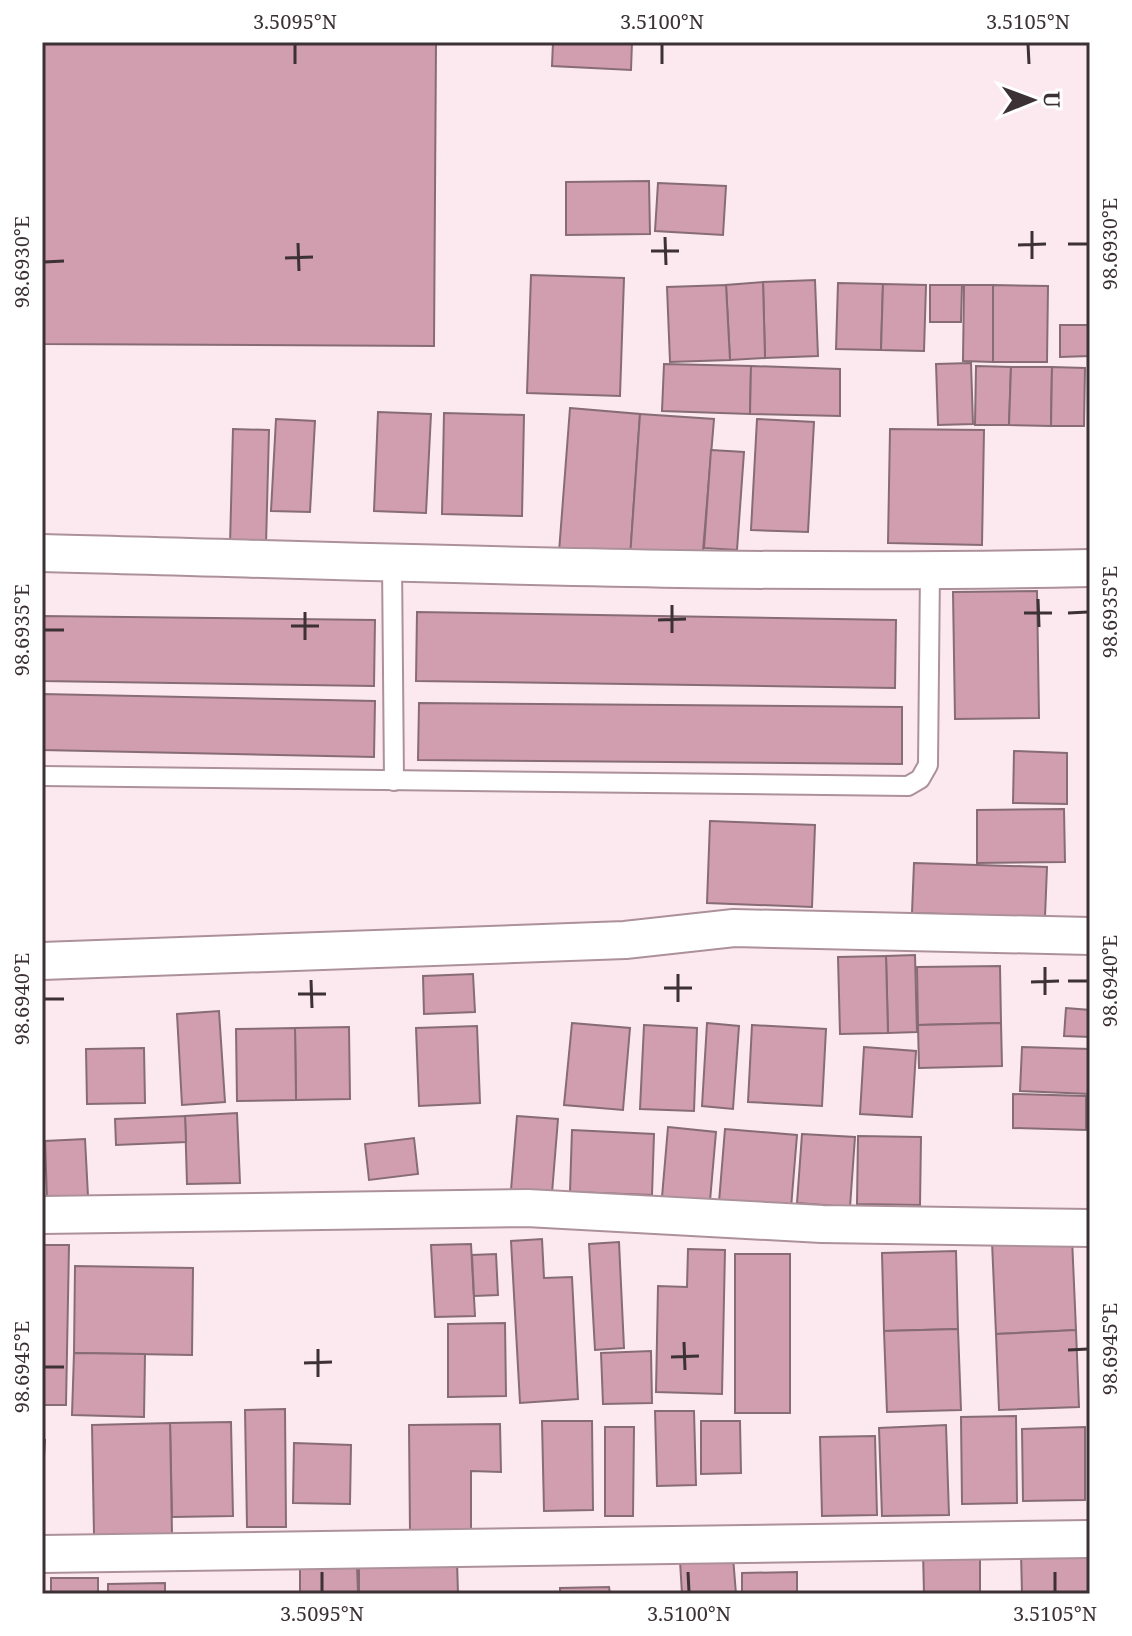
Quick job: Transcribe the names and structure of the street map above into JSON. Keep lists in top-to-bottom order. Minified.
{"north":"right","coordinates":["3.5095°N","3.5100°N","3.5105°N","98.6930°E","98.6935°E","98.6940°E","98.6945°E"]}
